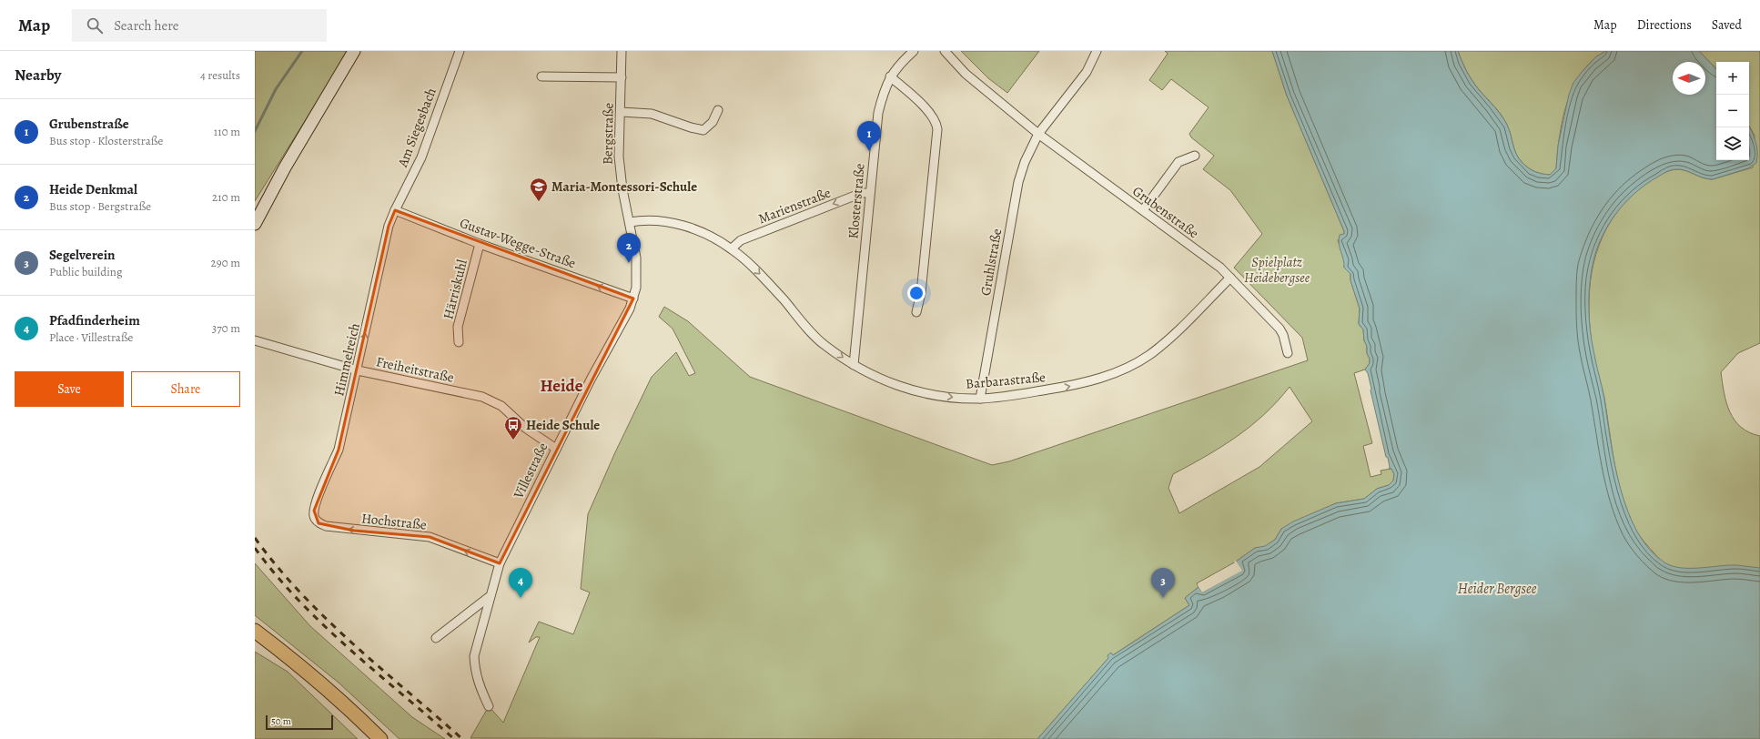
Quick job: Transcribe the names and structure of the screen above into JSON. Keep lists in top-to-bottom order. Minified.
{"streets":{"street":["Am Siegesbach","Bergstraße","Klosterstraße","Marienstraße","Grubenstraße","Gustav-Wegge-Straße","Gruhlstraße","Härriskuhl","Himmelreich","Freiheitstraße","Barbarastraße","Villestraße","Hochstraße"]},"crossings":[["Am Siegesbach","Gustav-Wegge-Straße"],["Am Siegesbach","Himmelreich"],["Bergstraße","Gustav-Wegge-Straße"],["Bergstraße","Barbarastraße"],["Bergstraße","Villestraße"],["Klosterstraße","Marienstraße"],["Klosterstraße","Barbarastraße"],["Marienstraße","Barbarastraße"],["Grubenstraße","Gruhlstraße"],["Grubenstraße","Barbarastraße"],["Gustav-Wegge-Straße","Härriskuhl"],["Gustav-Wegge-Straße","Himmelreich"],["Gustav-Wegge-Straße","Villestraße"],["Gruhlstraße","Barbarastraße"],["Himmelreich","Freiheitstraße"],["Himmelreich","Hochstraße"],["Freiheitstraße","Villestraße"],["Villestraße","Hochstraße"]],"one_way":["Marienstraße","Gustav-Wegge-Straße","Himmelreich","Barbarastraße","Hochstraße"],"districts":["Heide"],"water":["Heider Bergsee"],"parks":["Spielplatz Heidebergsee"],"places":{"school or university":["Maria-Montessori-Schule"],"bus stop":["Heide Schule"]},"scale_bar":"50 m","north":"left","page":{"header":"Map","search":"Search here","nav":["Map","Directions","Saved"],"heading":["Nearby","4 results"],"map_buttons":["+","−"],"list":[{"mark":"1","name":"Grubenstraße","note":"Bus stop · Klosterstraße","value":"110 m"},{"mark":"2","name":"Heide Denkmal","note":"Bus stop · Bergstraße","value":"210 m"},{"mark":"3","name":"Segelverein","note":"Public building","value":"290 m"},{"mark":"4","name":"Pfadfinderheim","note":"Place · Villestraße","value":"370 m"}],"pins":["1","2","3","4"],"buttons":["Save","Share"],"scale":"50 m"}}
